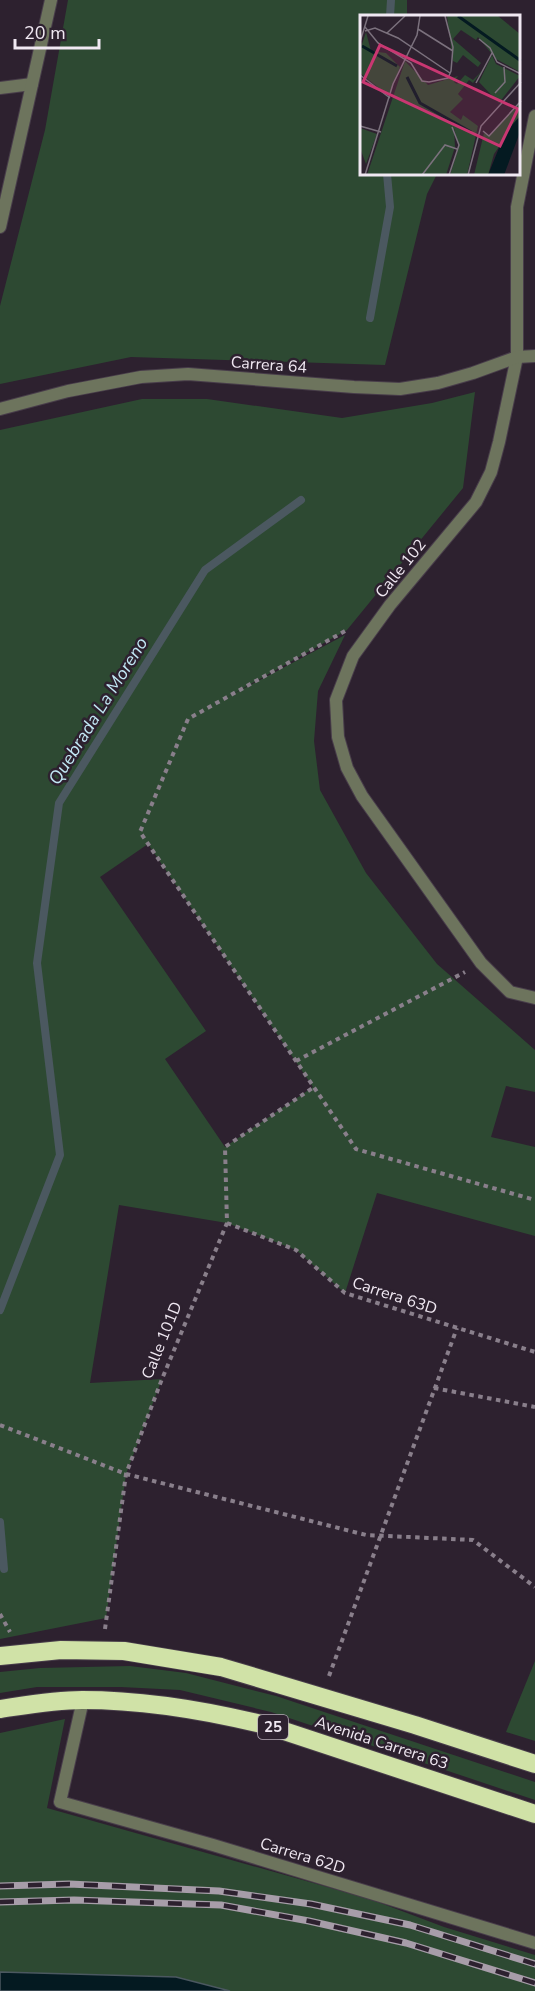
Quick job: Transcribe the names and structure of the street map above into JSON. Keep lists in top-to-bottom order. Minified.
{"streets":{"highway":["25","Avenida Carrera 63"],"street":["Carrera 64","Calle 102","Carrera 62D"],"path":["Carrera 63D","Calle 101D"]},"crossings":[["Carrera 64","Calle 102"],["Carrera 63D","Calle 101D"],["Calle 101D","Avenida Carrera 63"],["Avenida Carrera 63","Carrera 62D"]],"water":["Quebrada La Moreno"],"scale_bar":"20 m"}
